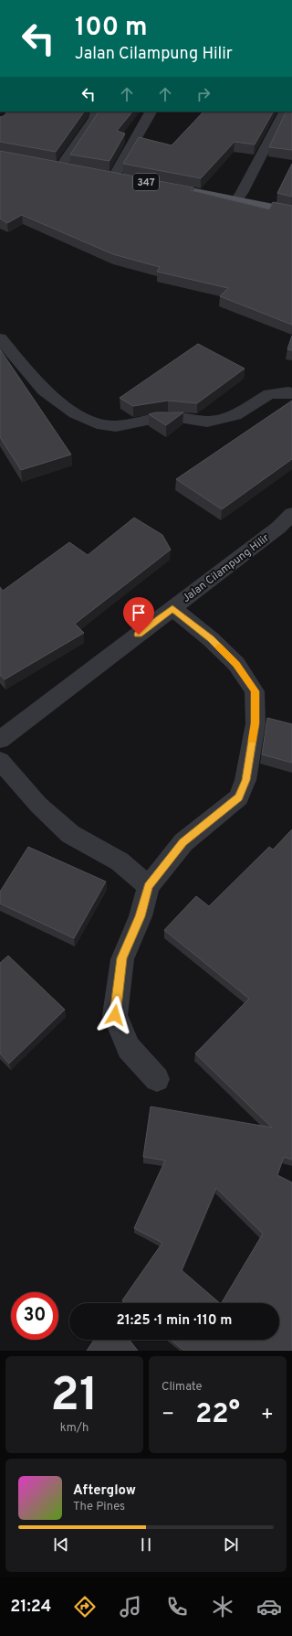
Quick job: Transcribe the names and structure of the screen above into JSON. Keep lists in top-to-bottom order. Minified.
{"streets":{"main road":["347"],"street":["Jalan Cilampung Hilir"]},"page":{"turn":["100 m","Jalan Cilampung Hilir"],"limit":"30","trip":"21:25 · 1 min · 110 m","tile":[["21","km/h"],"Climate"],"heat":["−","22°","+"],"song":["Afterglow","The Pines"],"tabs":"21:24"}}
